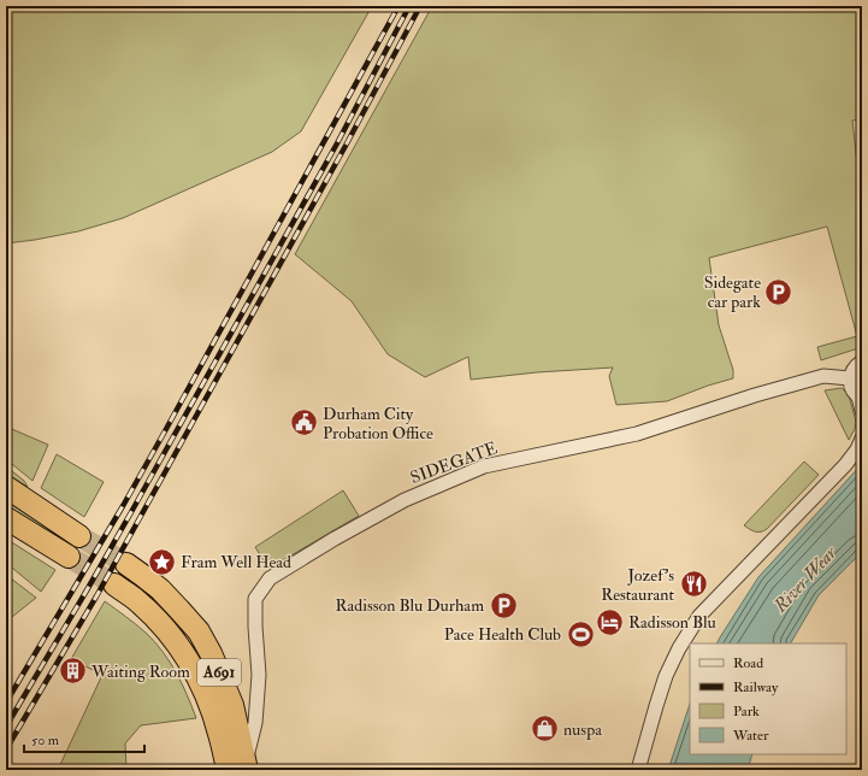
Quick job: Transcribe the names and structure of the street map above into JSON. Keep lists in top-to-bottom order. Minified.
{"streets":{"highway":["A691"],"street":["SIDEGATE"]},"crossings":[["SIDEGATE","A691"]],"water":["River Wear"],"places":{"parking":["Sidegate car park","Radisson Blu Durham"],"public building":["Durham City Probation Office"],"place":["Fram Well Head"],"restaurant":["Jozef's Restaurant"],"hotel":["Radisson Blu"],"sports":["Pace Health Club"],"building":["Waiting Room"],"shop":["nuspa"]},"legend":["Road","Railway","Park","Water"],"scale_bar":"50 m"}
